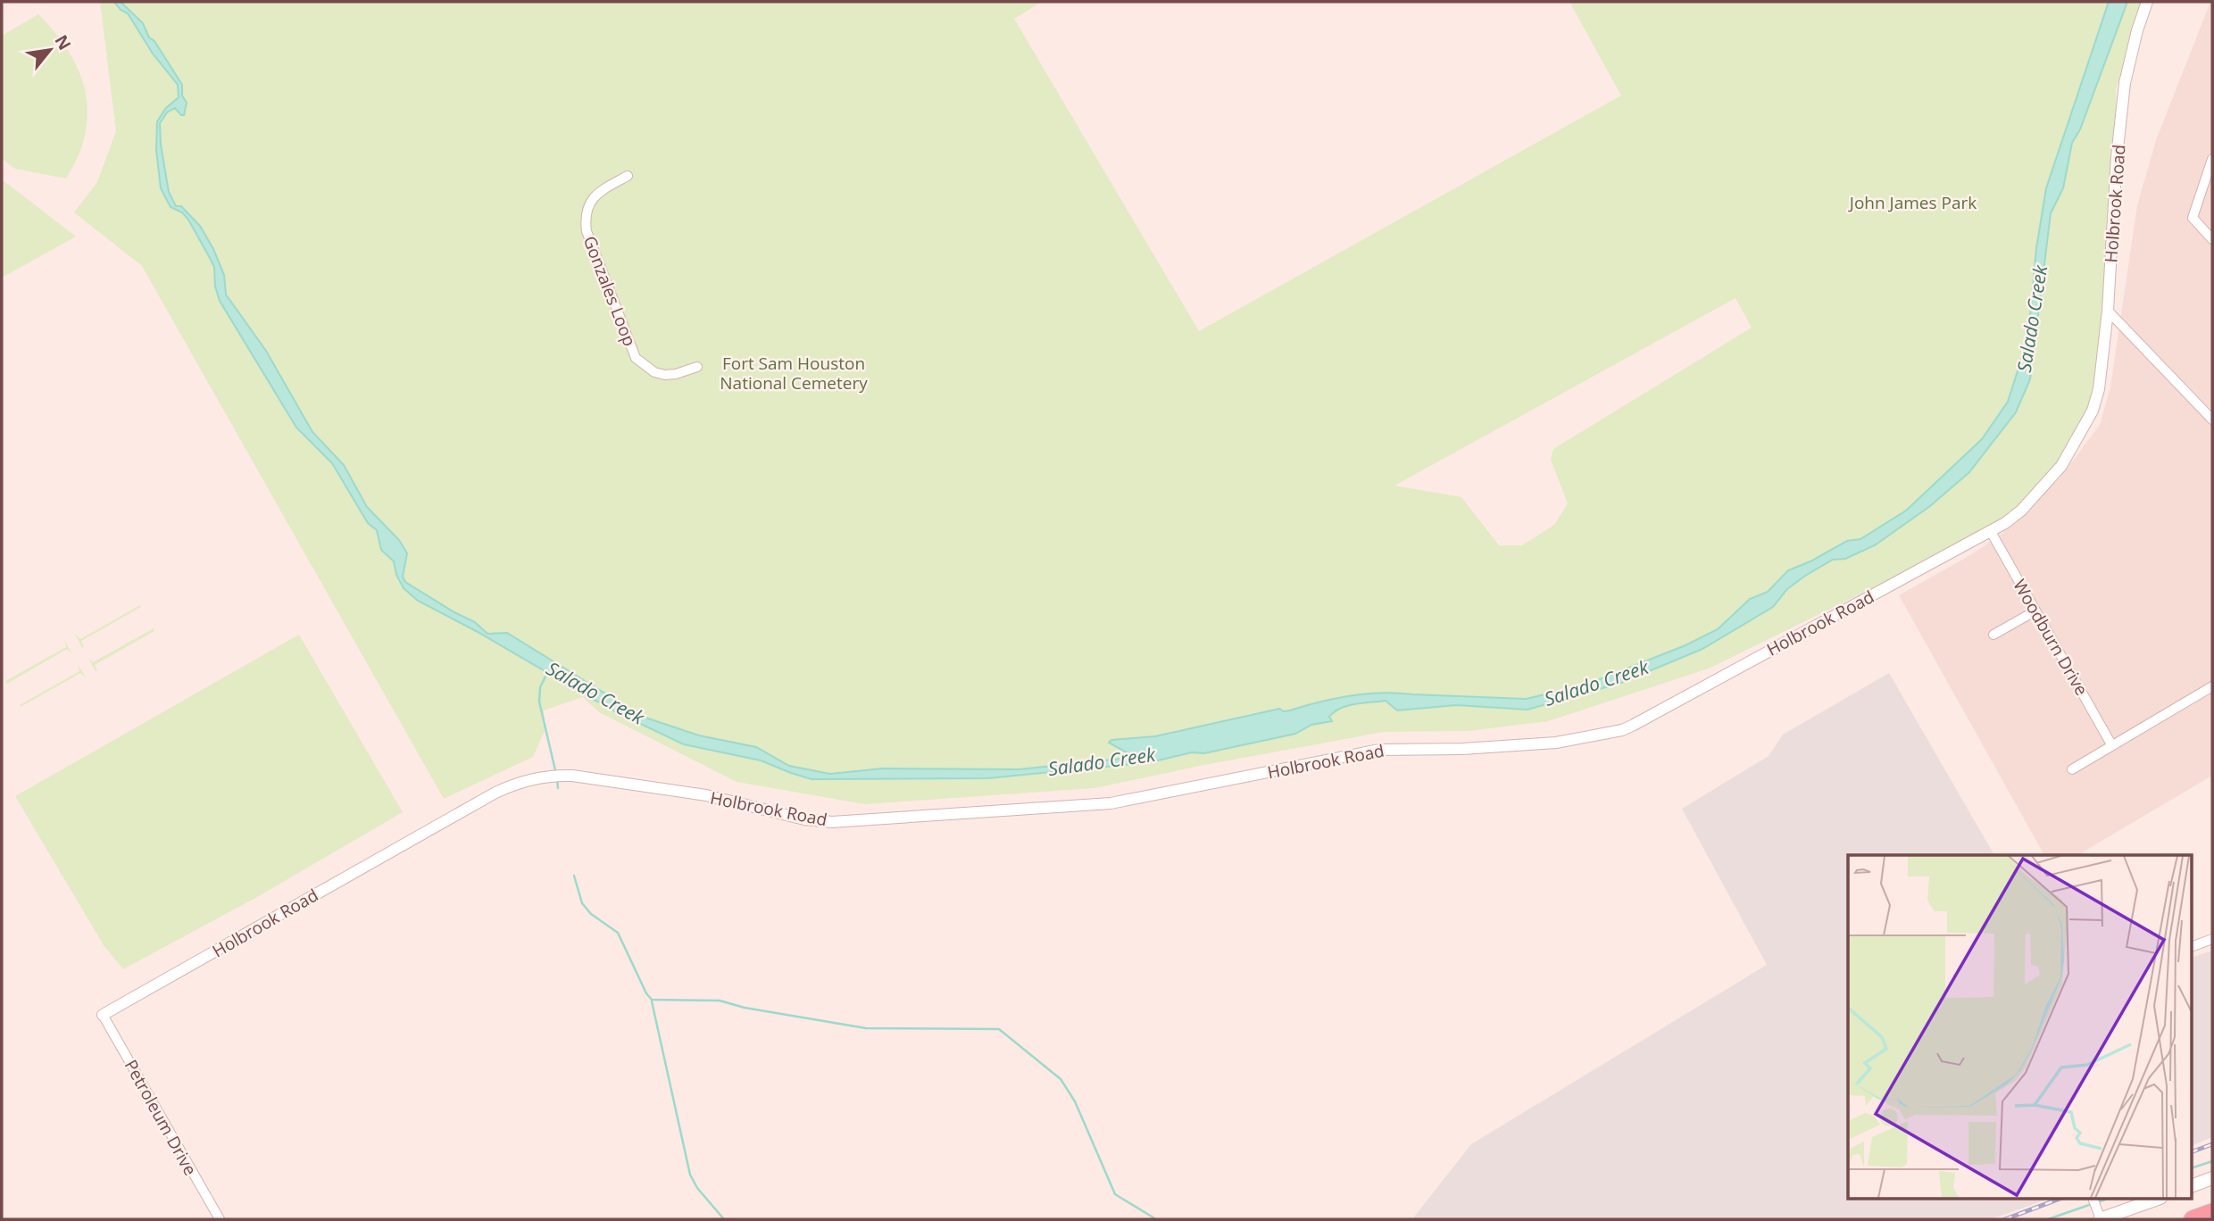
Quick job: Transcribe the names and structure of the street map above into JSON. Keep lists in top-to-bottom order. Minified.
{"streets":{"street":["Holbrook Road","Gonzales Loop","Woodburn Drive","Petroleum Drive"]},"crossings":[["Holbrook Road","Woodburn Drive"],["Holbrook Road","Petroleum Drive"]],"water":["Salado Creek"],"parks":["John James Park","Fort Sam Houston National Cemetery"],"north":"top right"}
